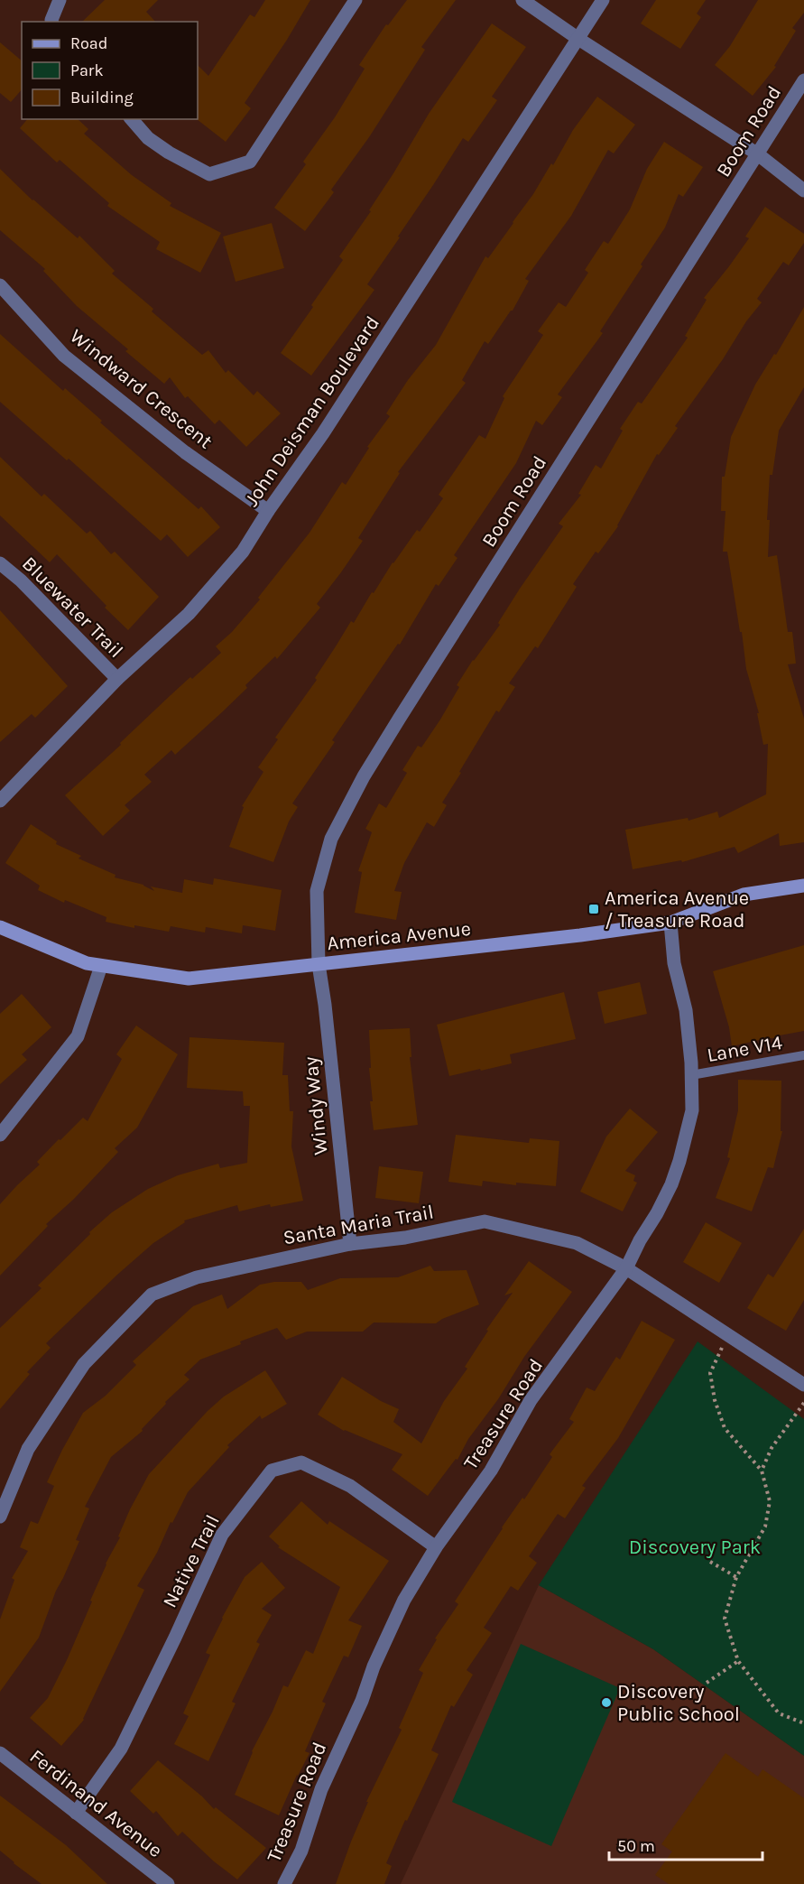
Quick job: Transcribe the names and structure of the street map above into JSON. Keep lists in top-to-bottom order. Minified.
{"streets":{"street":["Boom Road","Windward Crescent","John Deisman Boulevard","Bluewater Trail","America Avenue","Windy Way","Santa Maria Trail","Treasure Road","Native Trail","Ferdinand Avenue"],"lane":["Lane V14"]},"crossings":[["Boom Road","America Avenue"],["Boom Road","Windy Way"],["Windward Crescent","John Deisman Boulevard"],["John Deisman Boulevard","Bluewater Trail"],["America Avenue","Windy Way"],["America Avenue","Treasure Road"],["Lane V14","Treasure Road"],["Windy Way","Santa Maria Trail"],["Santa Maria Trail","Treasure Road"],["Treasure Road","Native Trail"],["Native Trail","Ferdinand Avenue"]],"parks":["Discovery Park"],"places":{"transit":["America Avenue / Treasure Road"],"other":["Discovery Public School"]},"legend":["Road","Park","Building"],"scale_bar":"50 m"}
